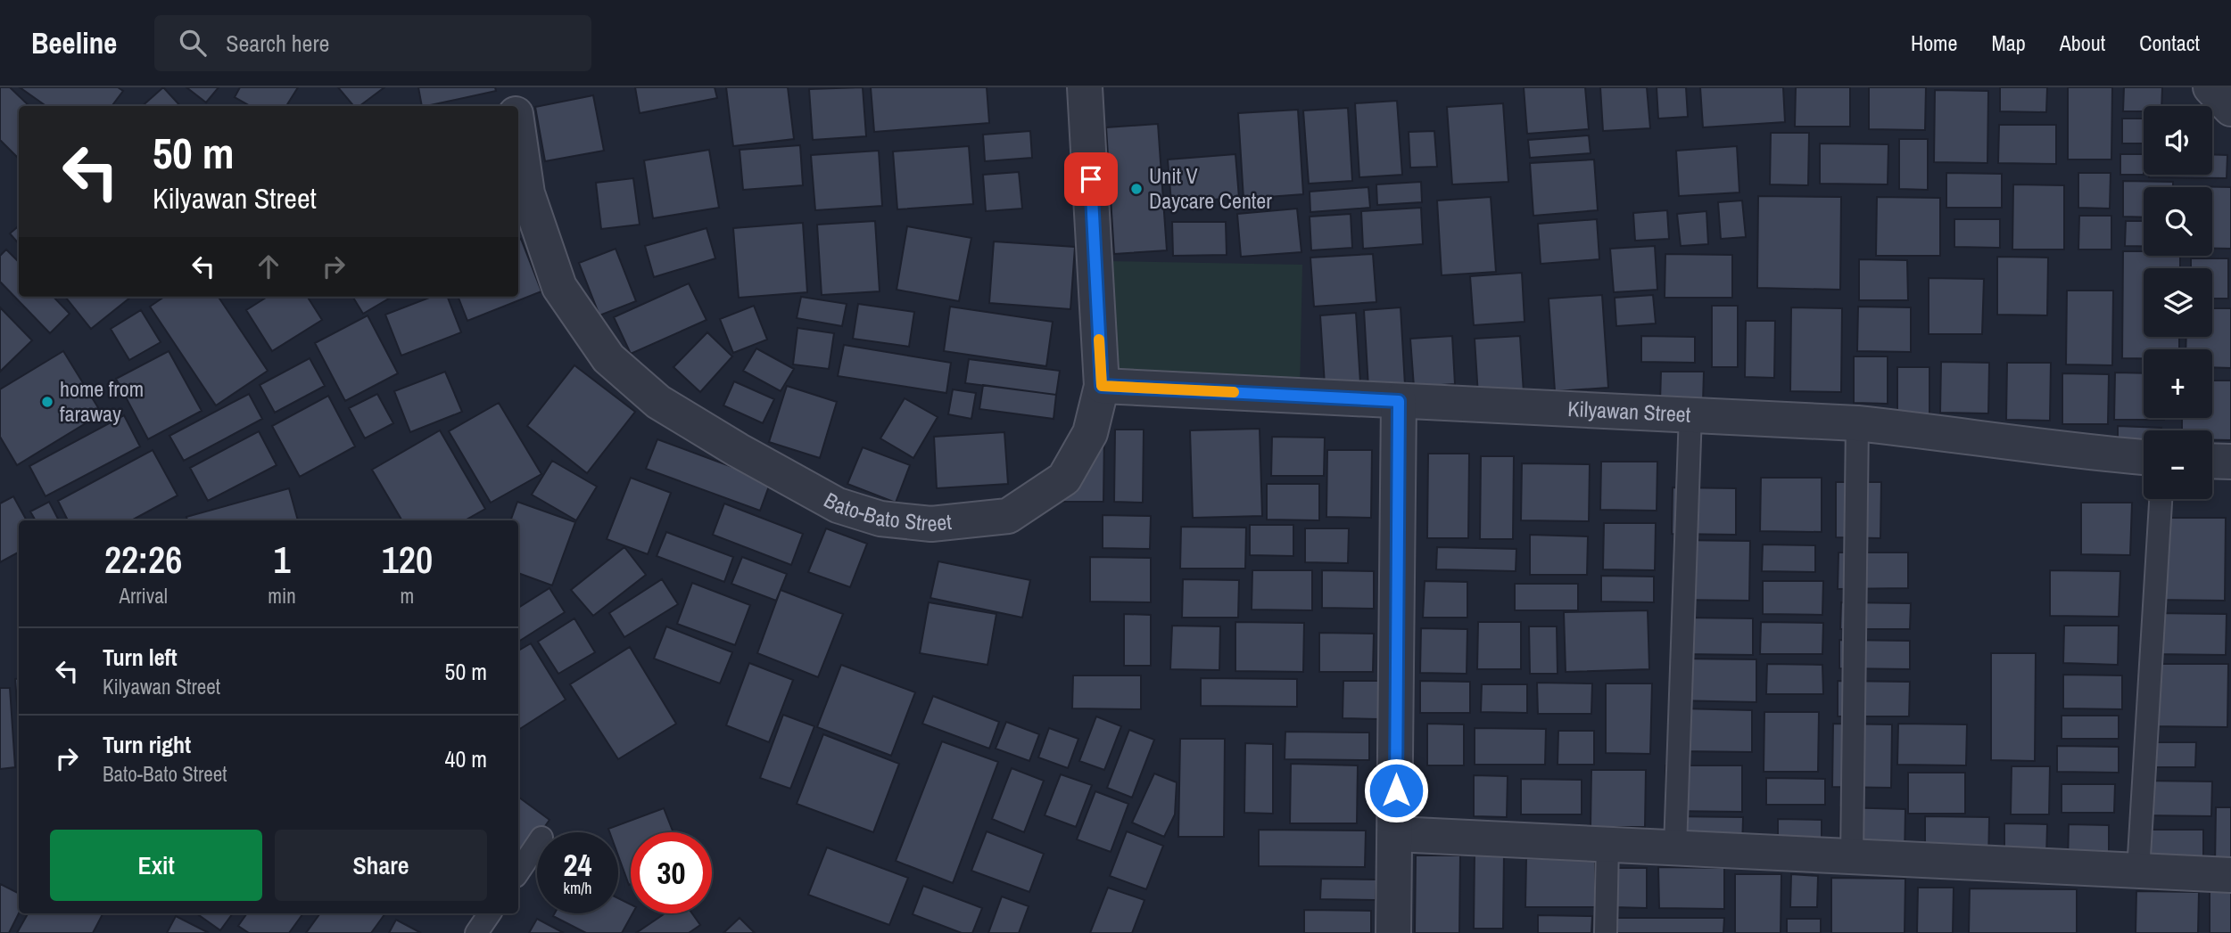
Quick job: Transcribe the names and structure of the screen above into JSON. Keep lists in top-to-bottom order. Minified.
{"streets":{"street":["Kilyawan Street","Bato-Bato Street"]},"crossings":[["Kilyawan Street","Bato-Bato Street"]],"places":["Unit V Daycare Center","home from faraway"],"page":{"header":"Beeline","search":"Search here","nav":["Home","Map","About","Contact"],"map_buttons":["+","−"],"turn":["50 m","Kilyawan Street"],"eta":["22:26","Arrival","1","min","120","m"],"list":[{"name":"Turn left","note":"Kilyawan Street","value":"50 m"},{"name":"Turn right","note":"Bato-Bato Street","value":"40 m"}],"buttons":["Exit","Share"],"speed":"24 km/h","limit":"30"}}
